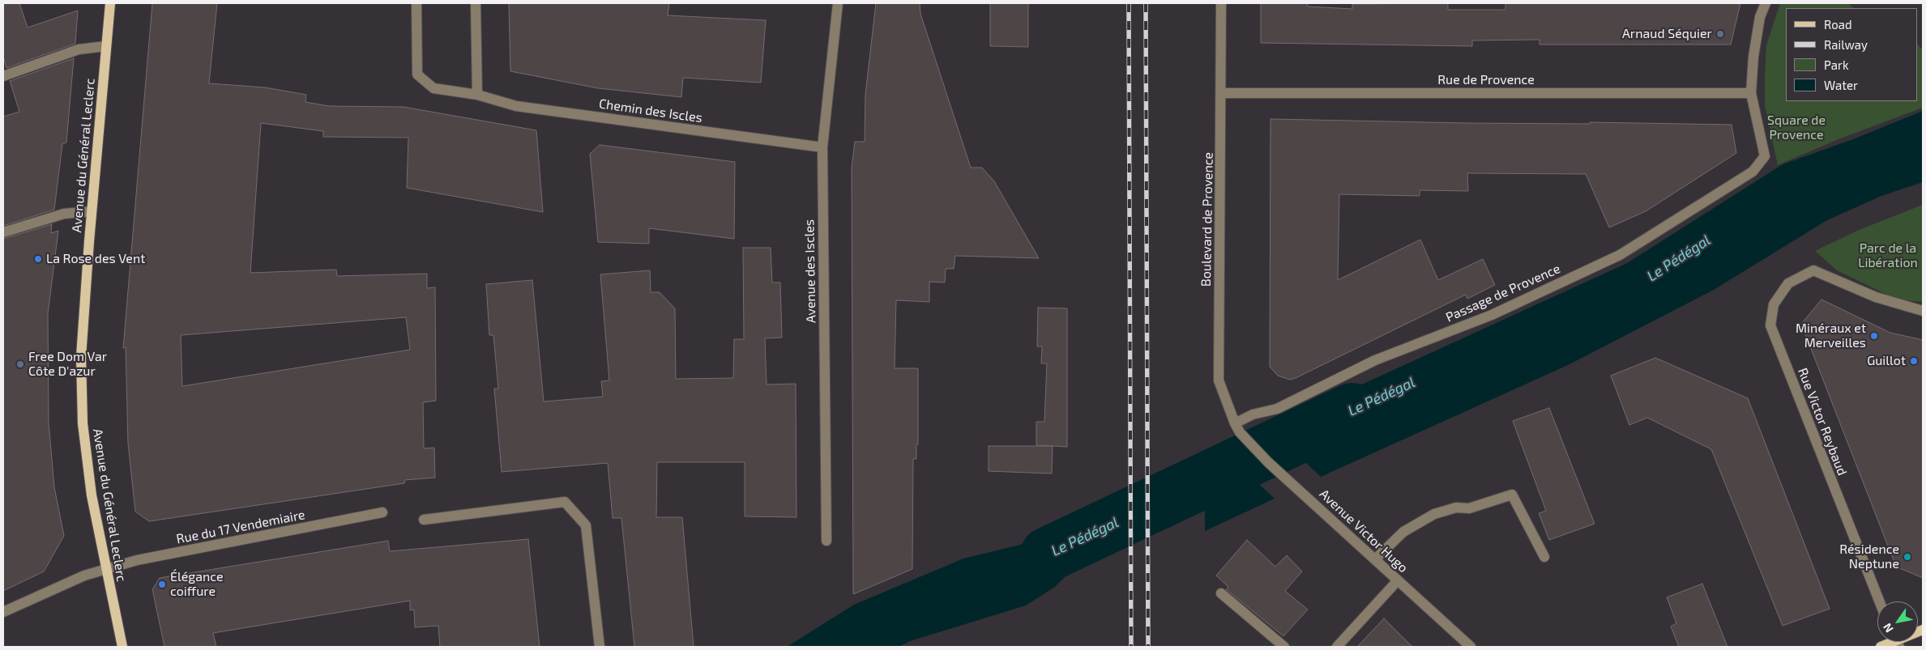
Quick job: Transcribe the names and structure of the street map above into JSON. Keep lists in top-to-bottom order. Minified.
{"streets":{"main road":["Avenue du Général Leclerc"],"street":["Rue de Provence","Chemin des Iscles","Boulevard de Provence","Avenue des Iscles","Passage de Provence","Rue Victor Reybaud","Rue du 17 Vendemiaire","Avenue Victor Hugo"]},"crossings":[["Rue de Provence","Boulevard de Provence"],["Rue de Provence","Passage de Provence"],["Chemin des Iscles","Avenue des Iscles"],["Avenue du Général Leclerc","Rue du 17 Vendemiaire"],["Boulevard de Provence","Passage de Provence"],["Boulevard de Provence","Avenue Victor Hugo"],["Passage de Provence","Avenue Victor Hugo"]],"water":["Le Pédégal"],"parks":["Square de Provence","Parc de la Libération"],"places":["Arnaud Séquier","La Rose des Vent","Minéraux et Merveilles","Guillot","Free Dom Var Côte D'azur","Résidence Neptune","Élégance coiffure"],"legend":["Road","Railway","Park","Water"],"north":"bottom left"}
